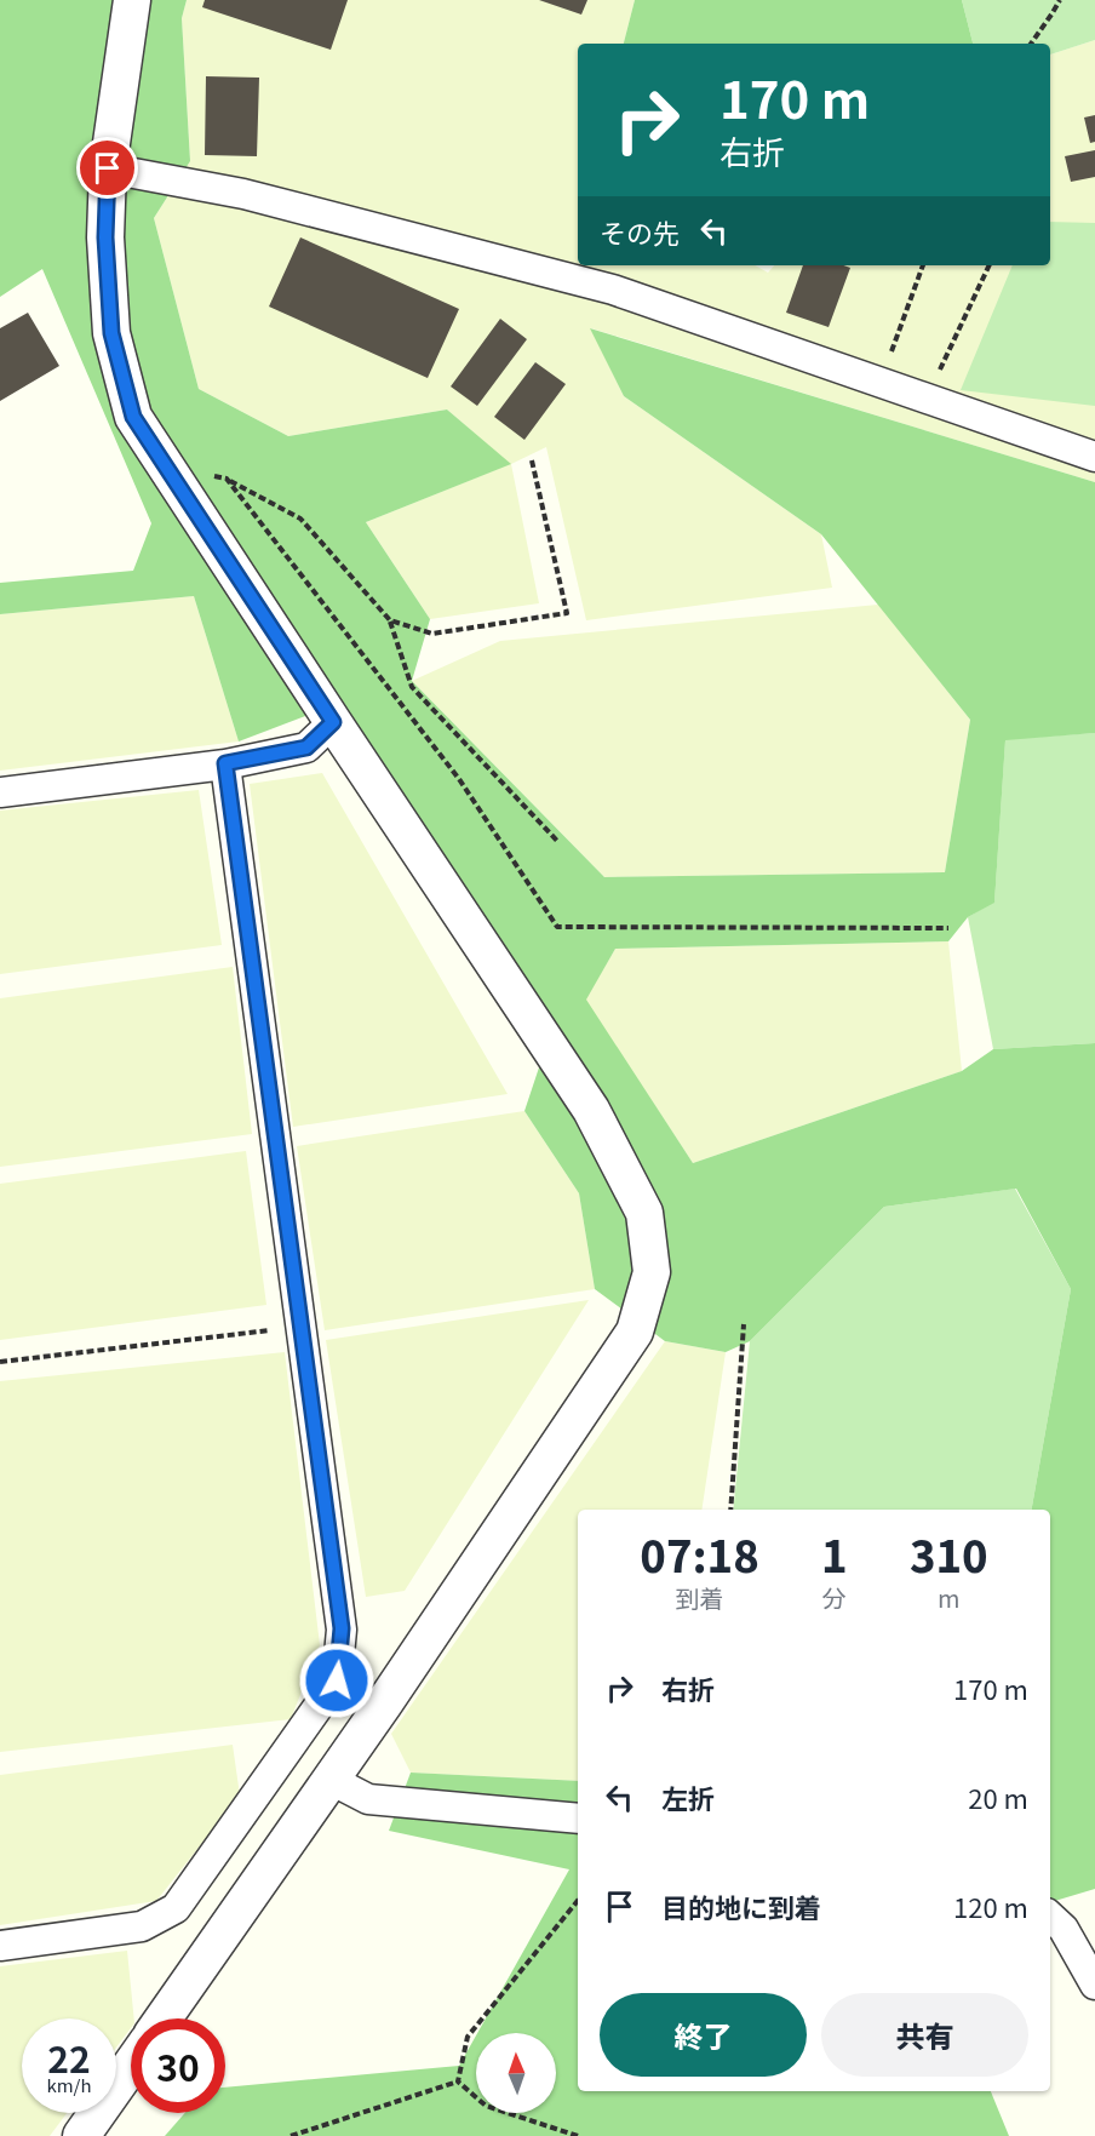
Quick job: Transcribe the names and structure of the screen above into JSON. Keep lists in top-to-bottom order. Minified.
{"north":"top","page":{"turn":["170 m","右折"],"then":"その先","eta":["07:18","到着","1","分","310","m"],"list":[{"name":"右折","value":"170 m"},{"name":"左折","value":"20 m"},{"name":"目的地に到着","value":"120 m"}],"buttons":["終了","共有"],"speed":"22 km/h","limit":"30"}}
